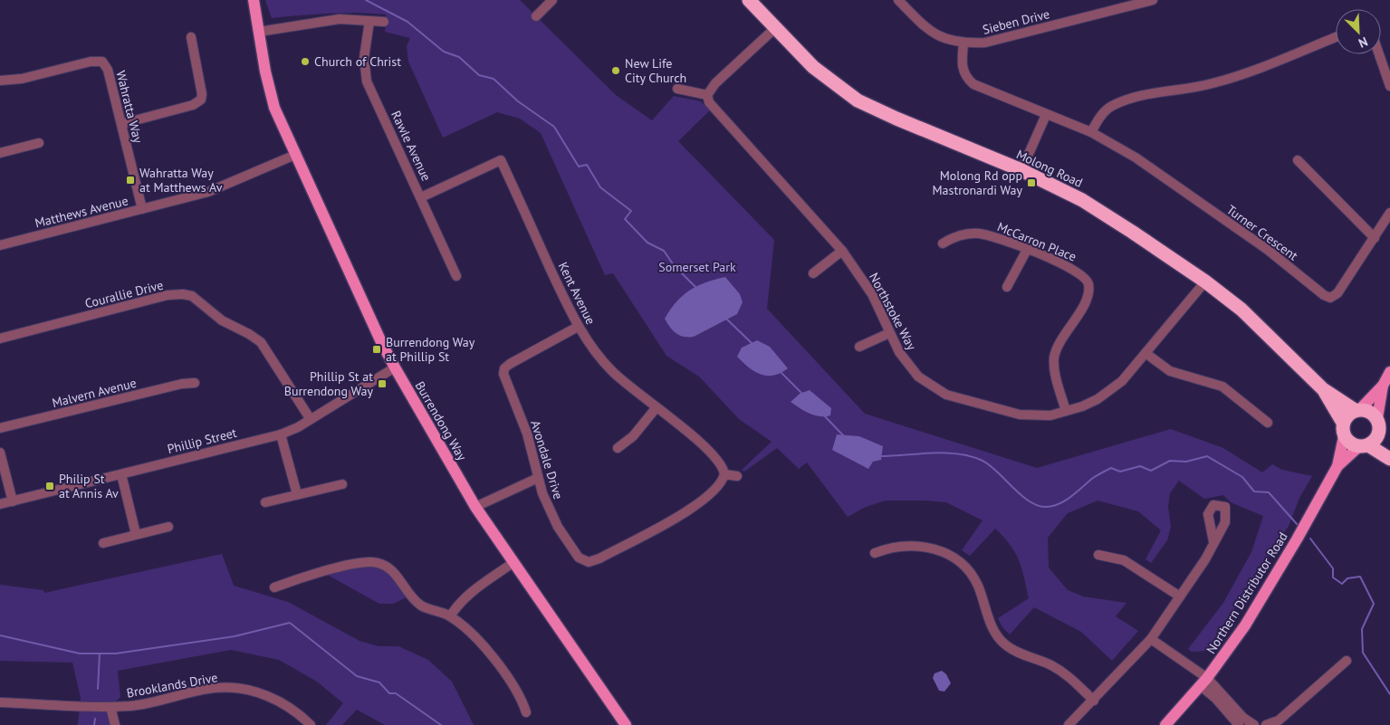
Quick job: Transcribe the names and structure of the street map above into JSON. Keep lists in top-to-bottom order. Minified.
{"streets":{"highway":["Molong Road"],"main road":["Burrendong Way","Northern Distributor Road"],"street":["Sieben Drive","Wahratta Way","Rawle Avenue","Matthews Avenue","Turner Crescent","McCarron Place","Kent Avenue","Courallie Drive","Northstoke Way","Malvern Avenue","Phillip Street","Avondale Drive","Brooklands Drive"]},"crossings":[["Sieben Drive","Turner Crescent"],["Wahratta Way","Matthews Avenue"],["Rawle Avenue","Kent Avenue"],["Molong Road","Northstoke Way"],["Molong Road","Northern Distributor Road"],["Matthews Avenue","Burrendong Way"],["McCarron Place","Northstoke Way"],["Kent Avenue","Avondale Drive"],["Courallie Drive","Phillip Street"],["Burrendong Way","Phillip Street"]],"parks":["Somerset Park"],"places":{"other":["Church of Christ","New Life City Church"],"transit":["Wahratta Way at Matthews Av","Molong Rd opp Mastronardi Way","Burrendong Way at Phillip St","Phillip St at Burrendong Way","Philip St at Annis Av"]},"north":"bottom right"}
